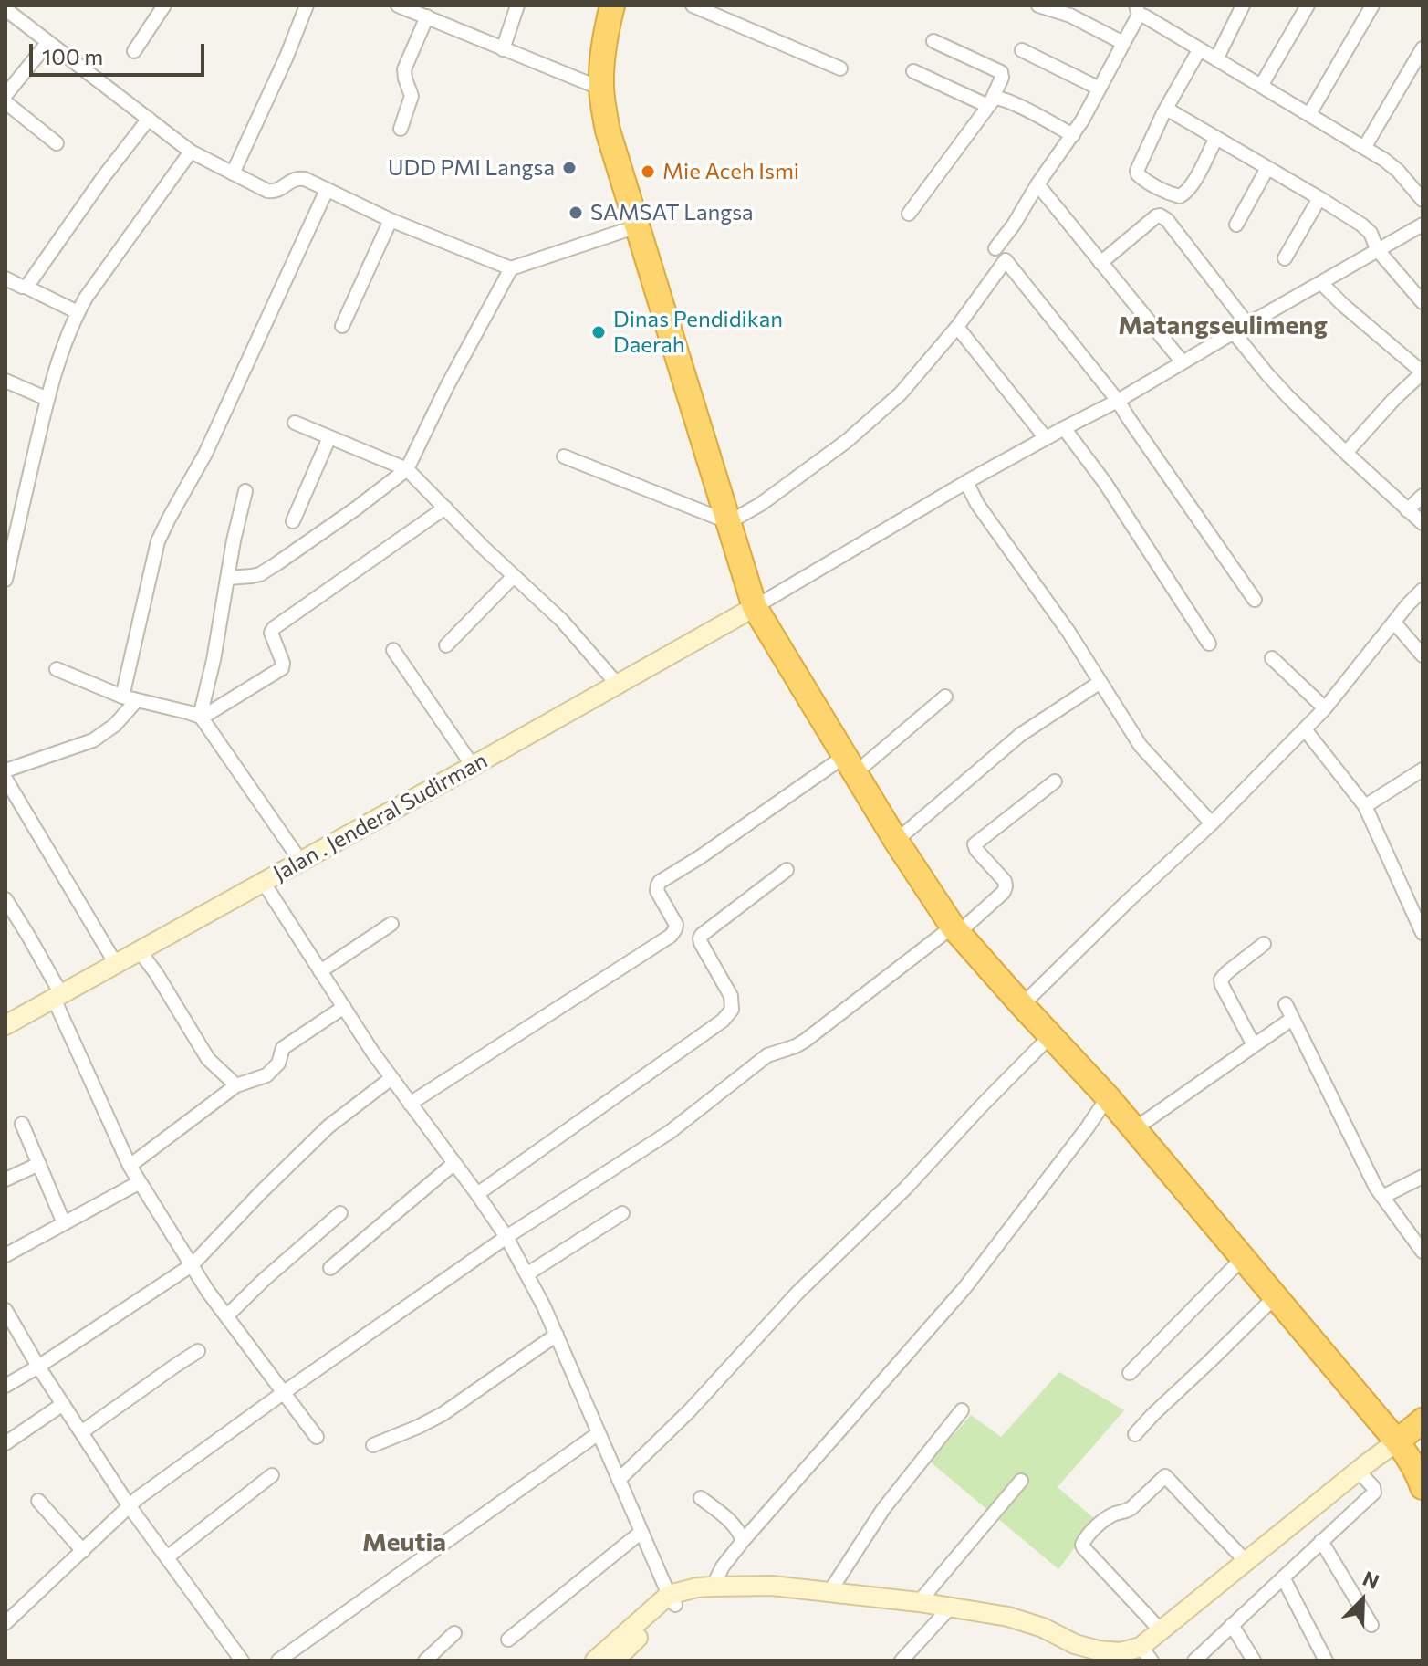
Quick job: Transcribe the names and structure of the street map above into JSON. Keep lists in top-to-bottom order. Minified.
{"streets":{"main road":["Jalan . Jenderal Sudirman"]},"districts":["Matangseulimeng","Meutia"],"places":["UDD PMI Langsa","Mie Aceh Ismi","SAMSAT Langsa","Dinas Pendidikan Daerah"],"scale_bar":"100 m","north":"top right"}
